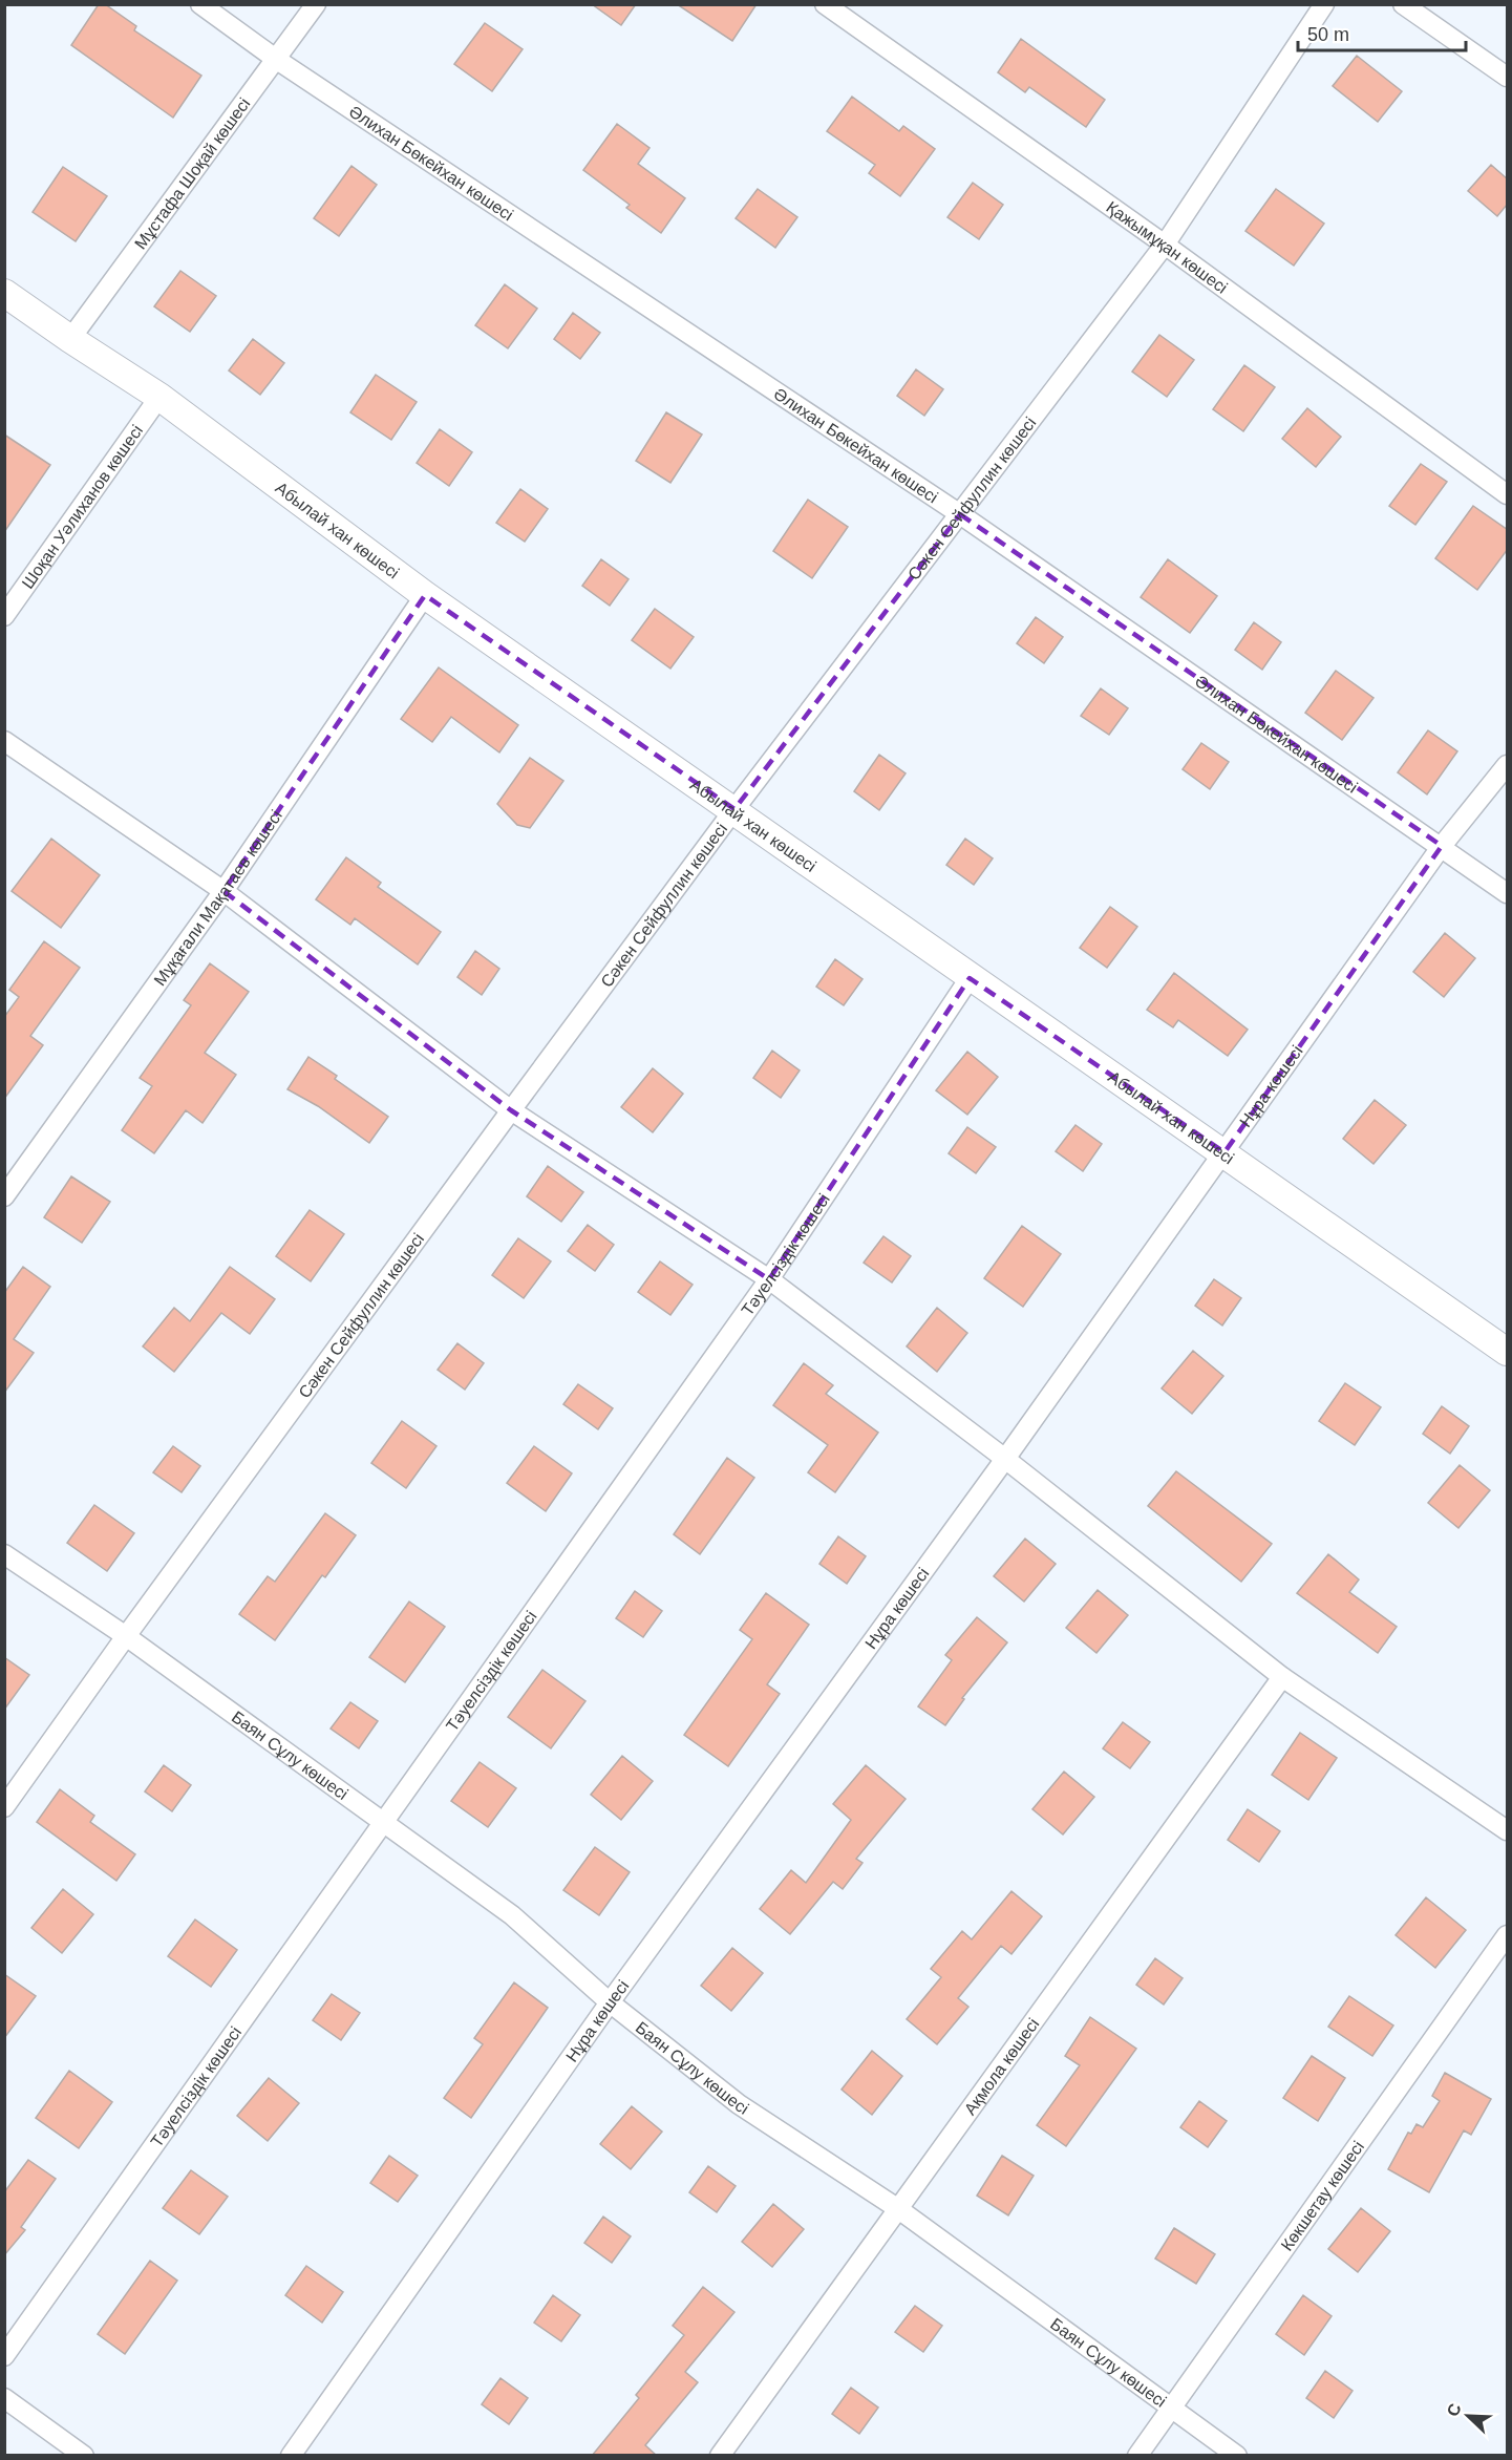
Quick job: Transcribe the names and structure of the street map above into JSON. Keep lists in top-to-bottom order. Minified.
{"streets":{"street":["Әлихан Бөкейхан көшесі","Мұстафа Шоқай көшесі","Қажымұқан көшесі","Сәкен Сейфуллин көшесі","Шоқан Уәлиханов көшесі","Абылай хан көшесі","Мұқағали Мақатаев көшесі","Нұра көшесі","Тәуелсіздік көшесі","Баян Сұлу көшесі","Ақмола көшесі","Көкшетау көшесі"]},"crossings":[["Әлихан Бөкейхан көшесі","Мұстафа Шоқай көшесі"],["Әлихан Бөкейхан көшесі","Сәкен Сейфуллин көшесі"],["Әлихан Бөкейхан көшесі","Нұра көшесі"],["Мұстафа Шоқай көшесі","Абылай хан көшесі"],["Қажымұқан көшесі","Сәкен Сейфуллин көшесі"],["Сәкен Сейфуллин көшесі","Абылай хан көшесі"],["Сәкен Сейфуллин көшесі","Баян Сұлу көшесі"],["Шоқан Уәлиханов көшесі","Абылай хан көшесі"],["Абылай хан көшесі","Мұқағали Мақатаев көшесі"],["Абылай хан көшесі","Нұра көшесі"],["Абылай хан көшесі","Тәуелсіздік көшесі"],["Нұра көшесі","Баян Сұлу көшесі"],["Тәуелсіздік көшесі","Баян Сұлу көшесі"],["Баян Сұлу көшесі","Ақмола көшесі"],["Баян Сұлу көшесі","Көкшетау көшесі"]],"scale_bar":"50 m","north":"top left"}
